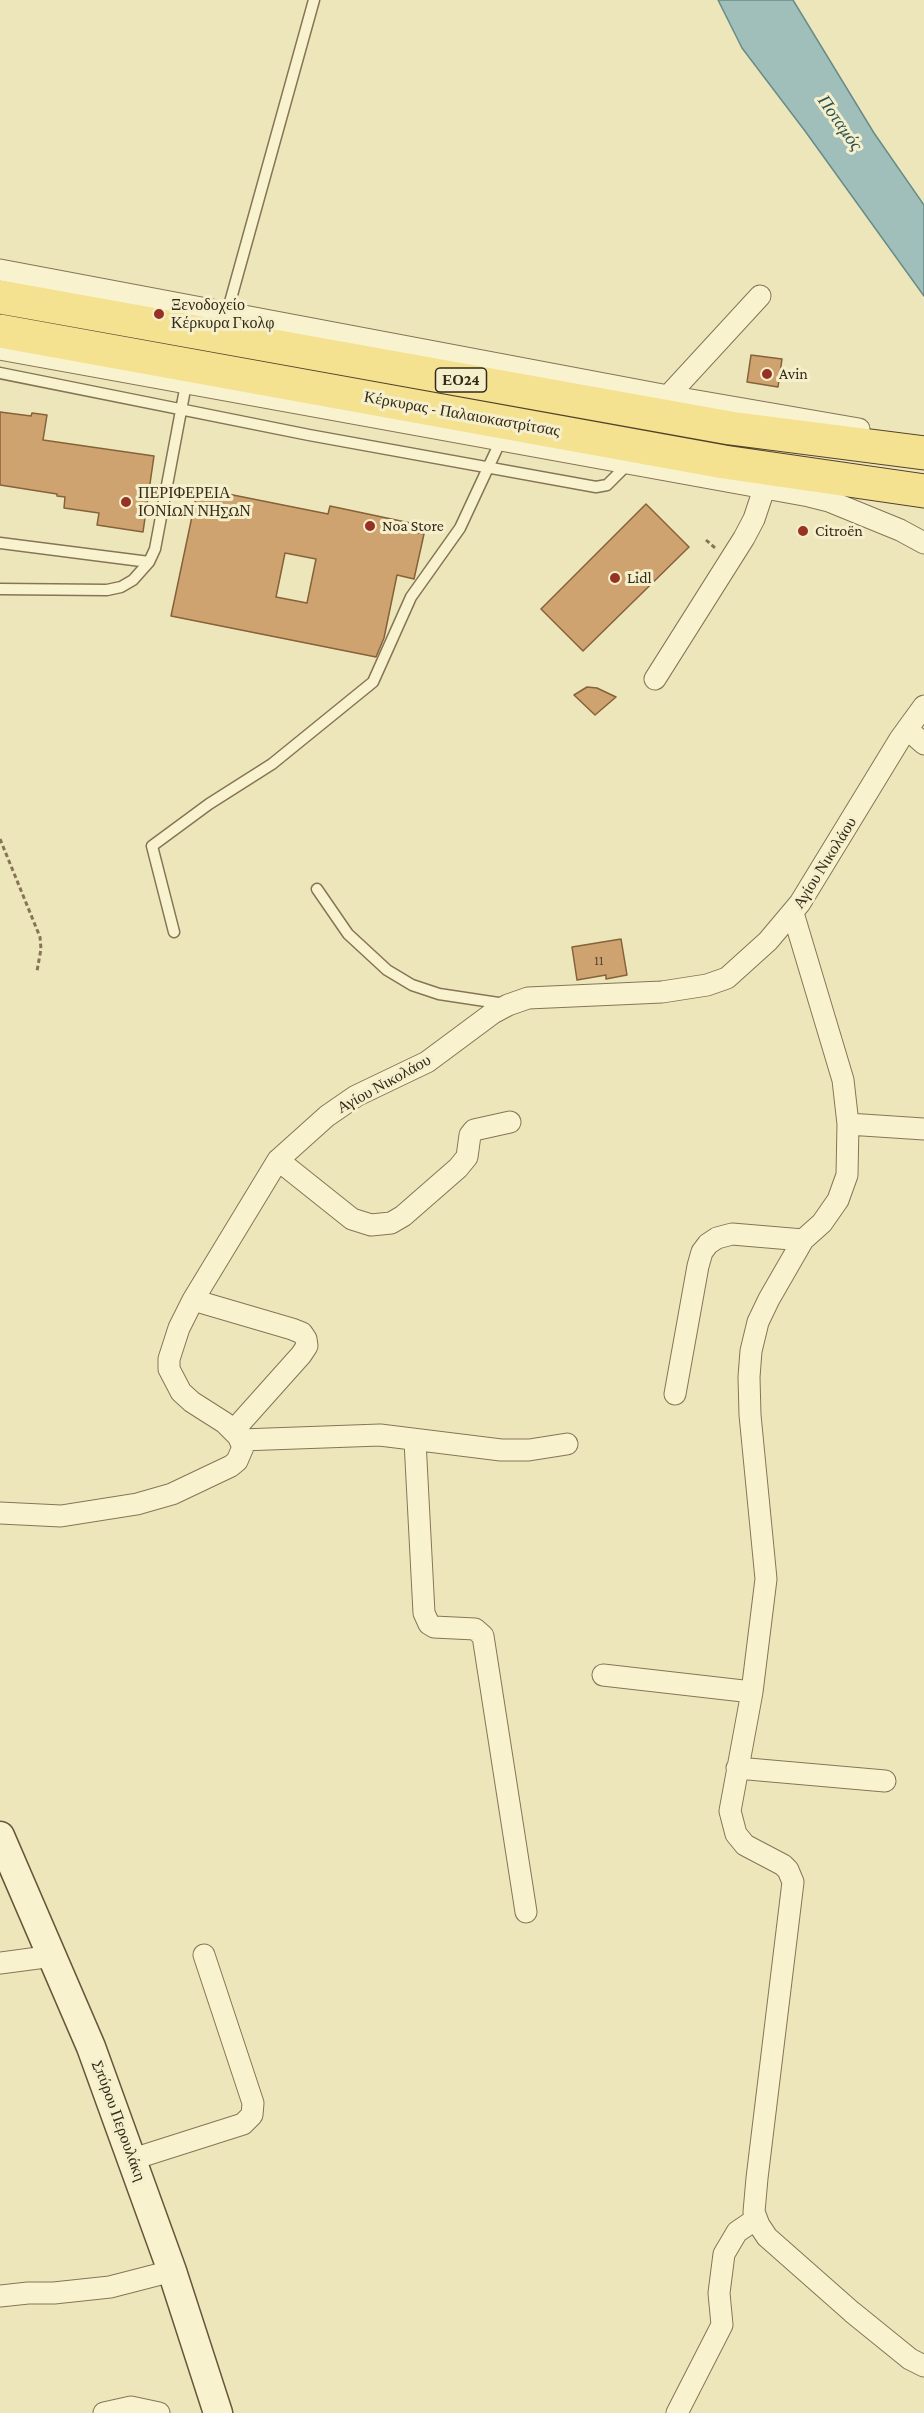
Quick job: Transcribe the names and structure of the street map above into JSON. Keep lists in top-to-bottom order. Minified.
{"streets":{"main road":["ΕΟ24","Κέρκυρας - Παλαιοκαστρίτσας"],"street":["Αγίου Νικολάου","Σπύρου Περουλάκη"]},"water":["Ποταμός"],"places":["Ξενοδοχείο Κέρκυρα Γκολφ","Avin","ΠΕΡΙΦΕΡΕΙΑ ΙΟΝΙΩΝ ΝΗΣΩΝ","Noa Store","Citroën","Lidl"],"house_numbers":["11"]}
